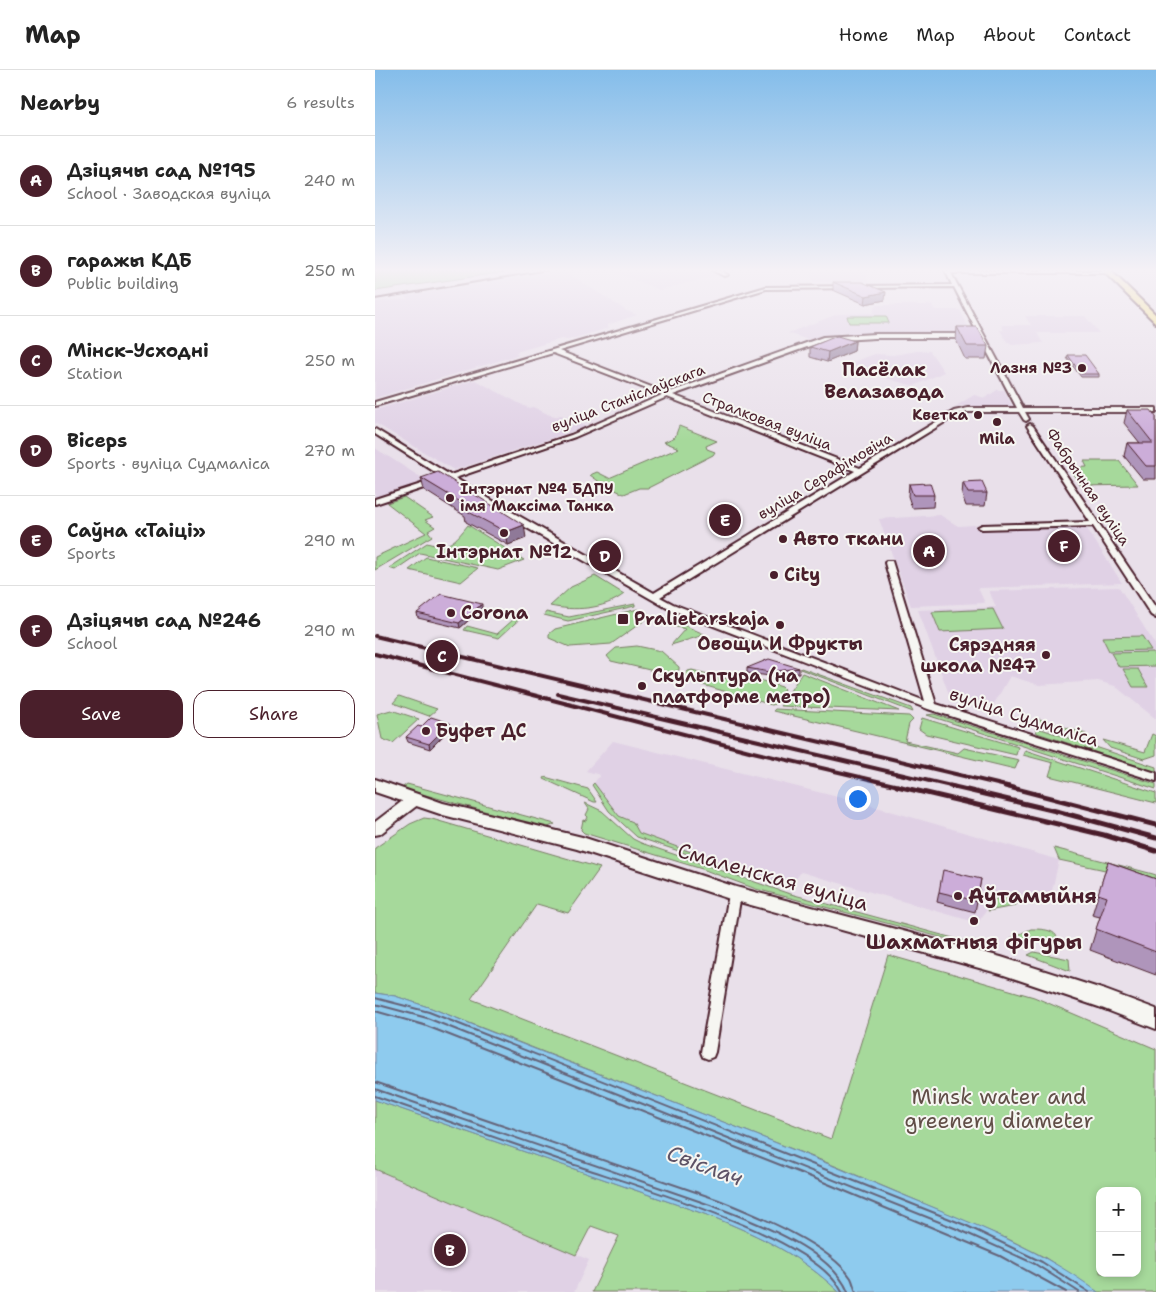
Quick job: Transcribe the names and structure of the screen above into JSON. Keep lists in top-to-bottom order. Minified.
{"streets":{"main road":["Смаленская вуліца"],"street":["вуліца Станіслаўскага","Стралковая вуліца","вуліца Серафімовіча","Фабрычная вуліца","вуліца Судмаліса"]},"crossings":[["вуліца Станіслаўскага","Стралковая вуліца"],["вуліца Станіслаўскага","Фабрычная вуліца"],["вуліца Станіслаўскага","вуліца Судмаліса"],["Стралковая вуліца","вуліца Серафімовіча"],["вуліца Серафімовіча","Фабрычная вуліца"],["вуліца Серафімовіча","вуліца Судмаліса"]],"districts":["Пасёлак Велазавода"],"water":["Свіслач"],"parks":["Minsk water and greenery diameter"],"places":{"other":["Лазня №3","Кветка","Mila","Інтэрнат №4 БДПУ імя Максіма Танка","Інтэрнат №12","Авто ткани","City","Corona","Овощи И Фрукты","Сярэдняя школа №47","Скульптура (на платформе метро)","Буфет ДС","Аўтамыйня","Шахматныя фігуры"],"transit":["Pralietarskaja"]},"page":{"header":"Map","nav":["Home","Map","About","Contact"],"heading":["Nearby","6 results"],"list":[{"mark":"A","name":"Дзіцячы сад №195","note":"School · Заводская вуліца","value":"240 m"},{"mark":"B","name":"гаражы КДБ","note":"Public building","value":"250 m"},{"mark":"C","name":"Мінск-Усходні","note":"Station","value":"250 m"},{"mark":"D","name":"Biceps","note":"Sports · вуліца Судмаліса","value":"270 m"},{"mark":"E","name":"Саўна «Таіці»","note":"Sports","value":"290 m"},{"mark":"F","name":"Дзіцячы сад №246","note":"School","value":"290 m"}],"pins":["E","F","A","D","C","B"],"buttons":["Save","Share"],"map_buttons":["+","−"]}}
